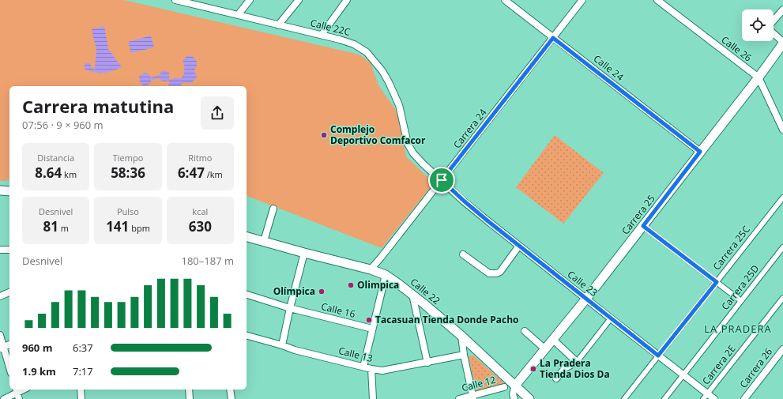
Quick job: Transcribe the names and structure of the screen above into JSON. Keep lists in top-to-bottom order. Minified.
{"streets":{"street":["Calle 22C","Calle 26","Calle 24","Carrera 24","Carrera 25","Carrera 25C","Calle 23","Carrera 25D","Calle 22","Calle 16","Calle 13","Carrera 2E","Carrera 26","Calle 12"]},"crossings":[["Calle 22C","Carrera 24"],["Calle 22C","Calle 23"],["Calle 26","Carrera 25"],["Calle 24","Carrera 24"],["Calle 24","Carrera 25"],["Carrera 24","Calle 23"],["Carrera 24","Calle 22"],["Carrera 25","Calle 23"],["Carrera 25","Calle 22"],["Carrera 25C","Calle 23"],["Calle 23","Carrera 25D"],["Calle 23","Carrera 2E"]],"districts":["LA PRADERA"],"places":["Complejo Deportivo Comfacor","Olimpica","Olímpica","Tacasuan Tienda Donde Pacho","La Pradera Tienda Dios Da"],"page":{"heading":["Carrera matutina","07:56 · 9 × 960 m"],"stats":[["Distancia","8.64 km"],["Tiempo","58:36"],["Ritmo","6:47 /km"],["Desnivel","81 m"],["Pulso","141 bpm"],["kcal","630"]],"chart":["Desnivel","180–187 m"],"list":[{"name":"960 m","note":"6:37"},{"name":"1.9 km","note":"7:17"}]}}
